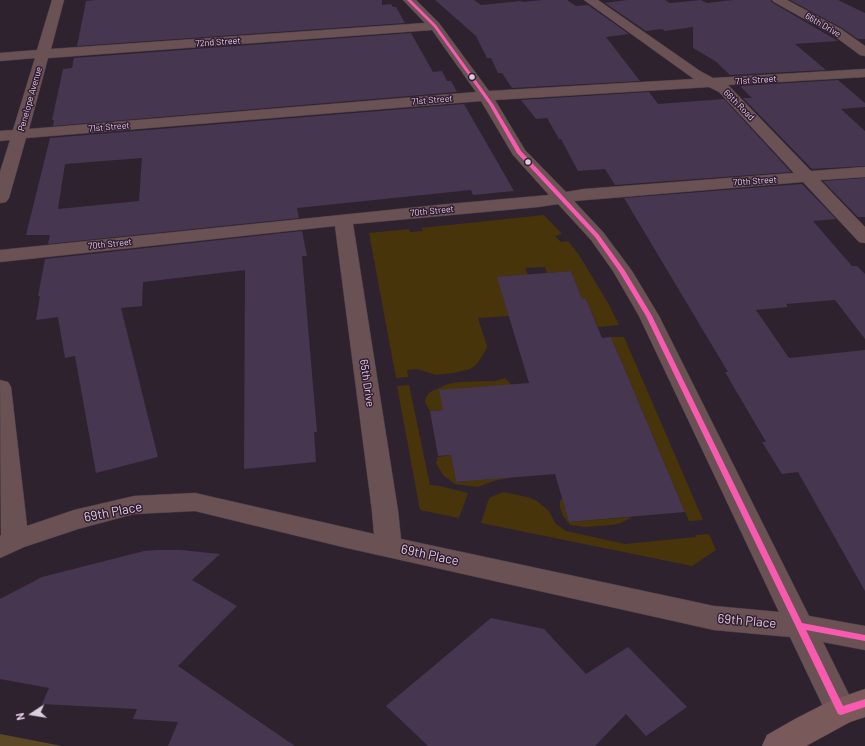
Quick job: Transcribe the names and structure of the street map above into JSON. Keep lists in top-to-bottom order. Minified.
{"streets":{"street":["66th Drive","72nd Street","71st Street","Penelope Avenue","66th Road","70th Street","65th Drive","69th Place"]},"crossings":[["72nd Street","Penelope Avenue"],["71st Street","Penelope Avenue"],["71st Street","66th Road"],["66th Road","70th Street"],["70th Street","65th Drive"],["65th Drive","69th Place"]],"north":"left"}
